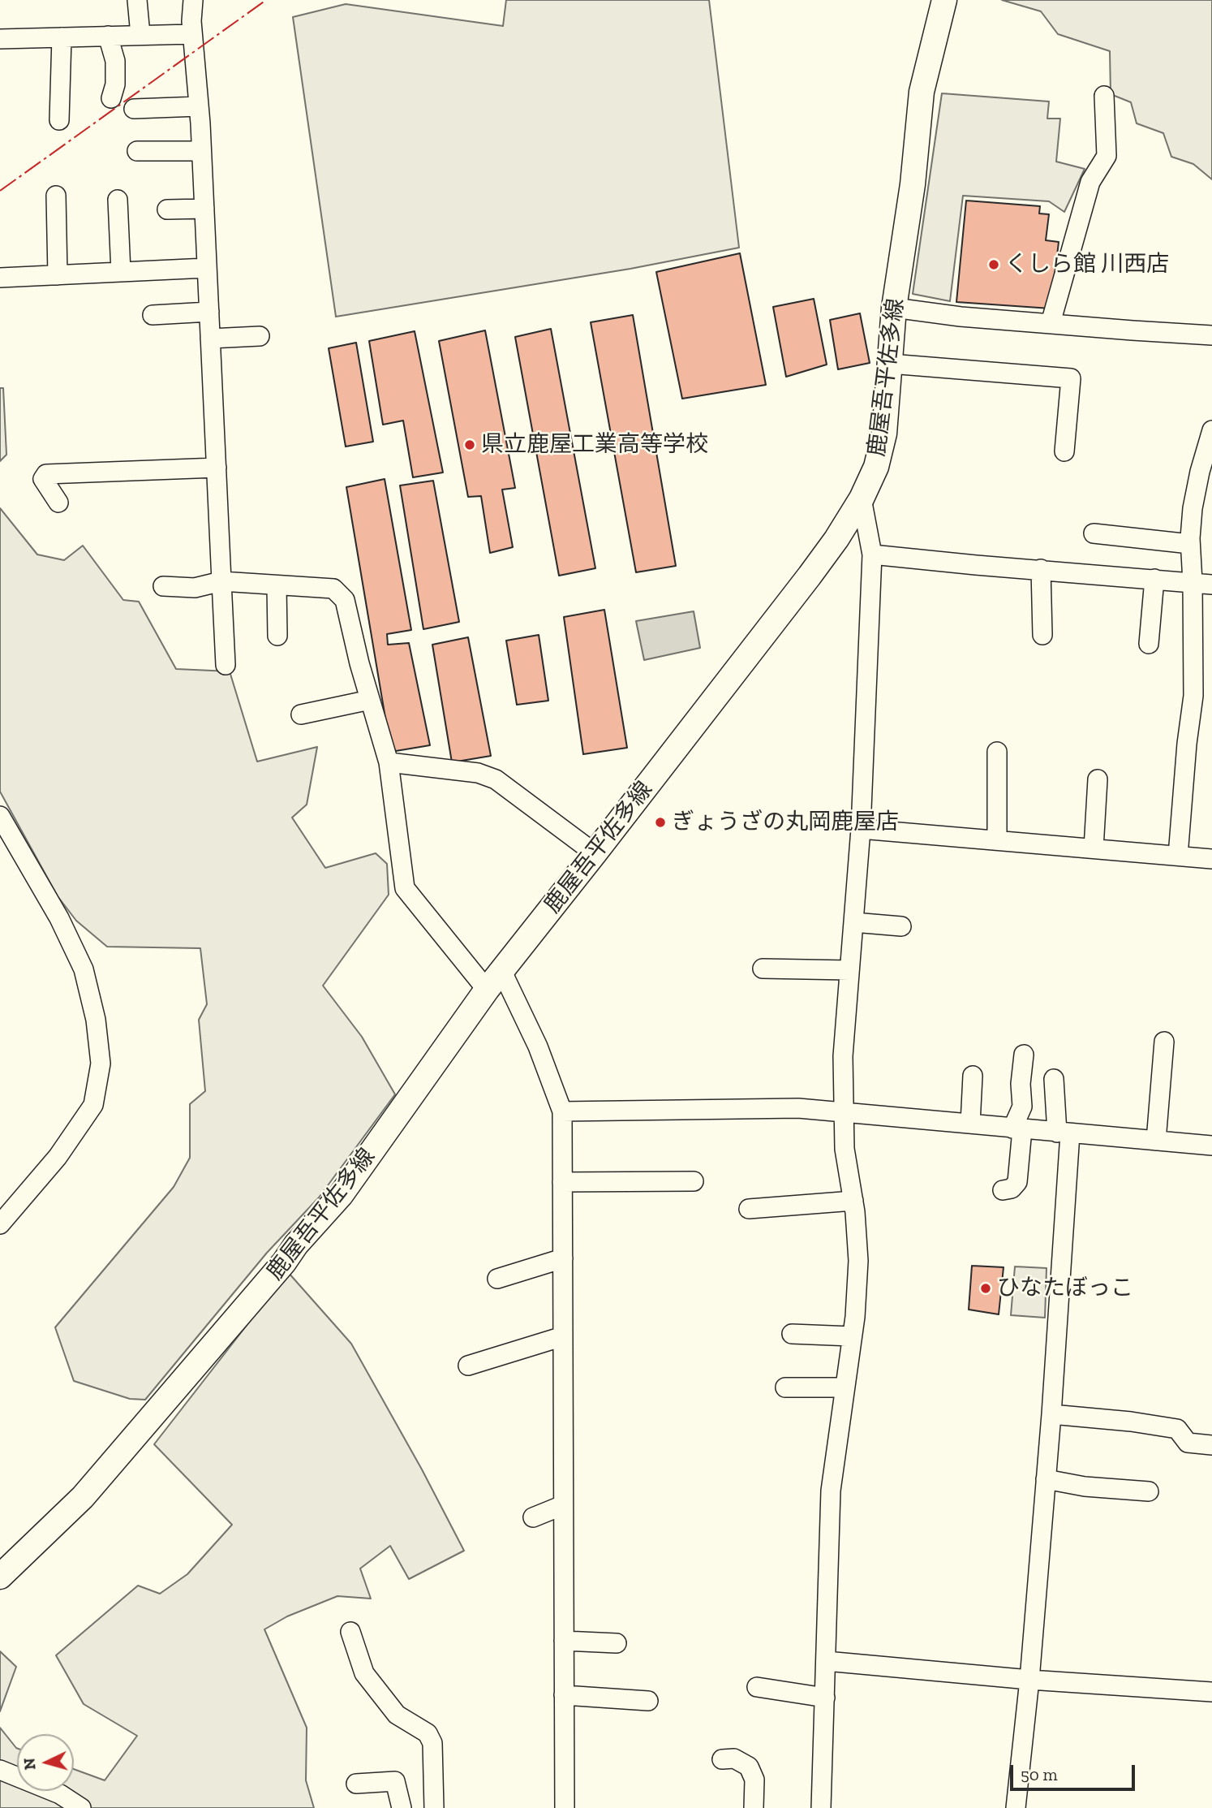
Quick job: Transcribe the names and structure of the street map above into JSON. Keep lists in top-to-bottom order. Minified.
{"streets":{"main road":["鹿屋吾平佐多線"]},"places":["くしら館 川西店","県立鹿屋工業高等学校","ぎょうざの丸岡鹿屋店","ひなたぼっこ"],"scale_bar":"50 m","north":"left"}
